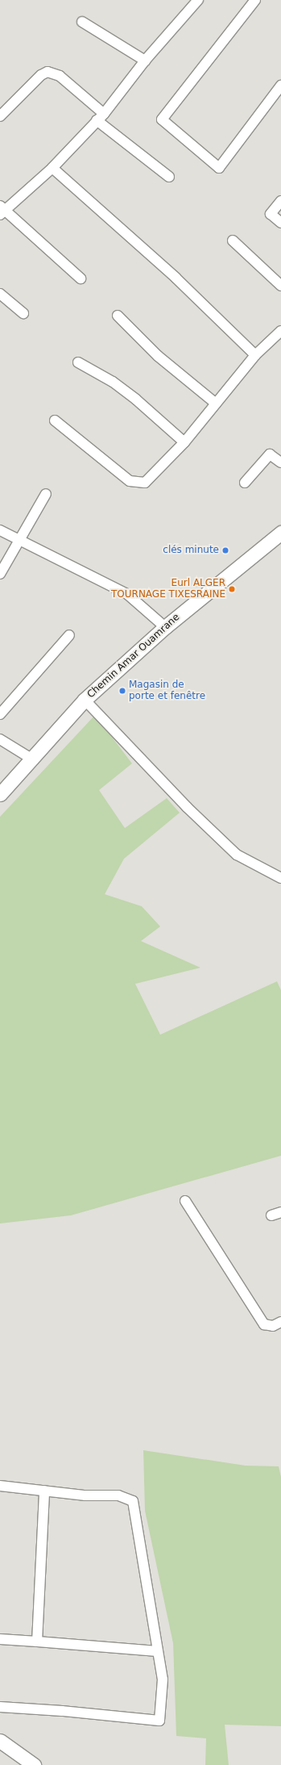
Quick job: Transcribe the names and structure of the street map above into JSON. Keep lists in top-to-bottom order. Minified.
{"streets":{"main road":["Chemin Amar Ouamrane"]},"places":["clés minute","Eurl ALGER TOURNAGE TIXESRAINE","Magasin de porte et fenêtre"]}
